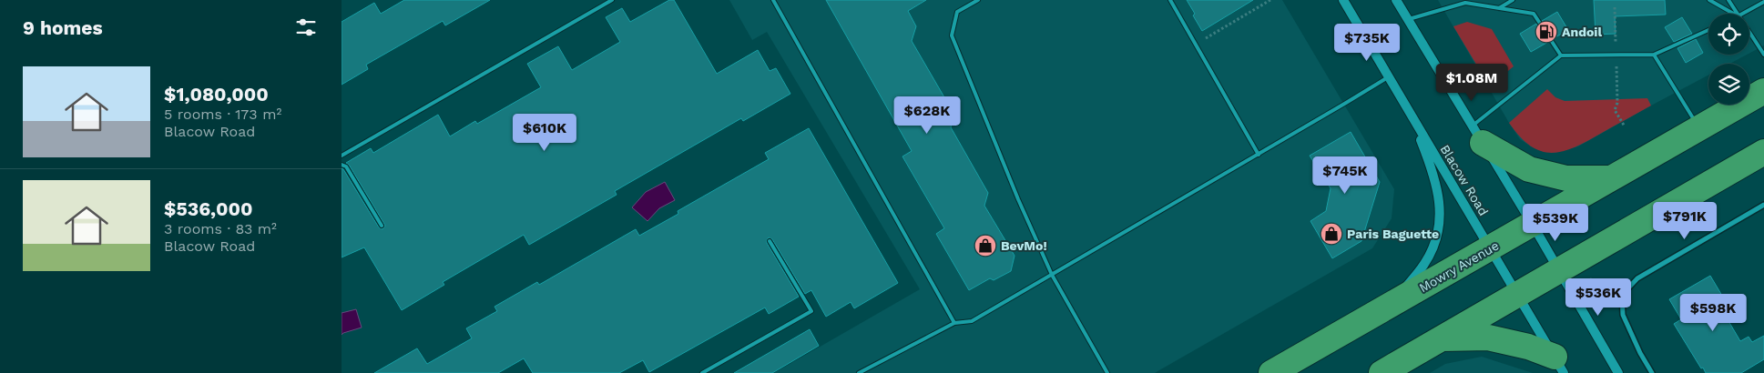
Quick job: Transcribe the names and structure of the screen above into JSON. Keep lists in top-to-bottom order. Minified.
{"streets":{"main road":["Blacow Road","Mowry Avenue"]},"crossings":[["Blacow Road","Mowry Avenue"]],"places":{"fuel station":["Andoil"],"shop":["Paris Baguette","BevMo!"]},"page":{"heading":"9 homes","price":["$735K","$1.08M","$628K","$610K","$745K","$791K","$539K","$536K","$598K"],"list":[{"name":"$1,080,000","note":"5 rooms · 173 m² · Blacow Road"},{"name":"$536,000","note":"3 rooms · 83 m² · Blacow Road"}]}}
